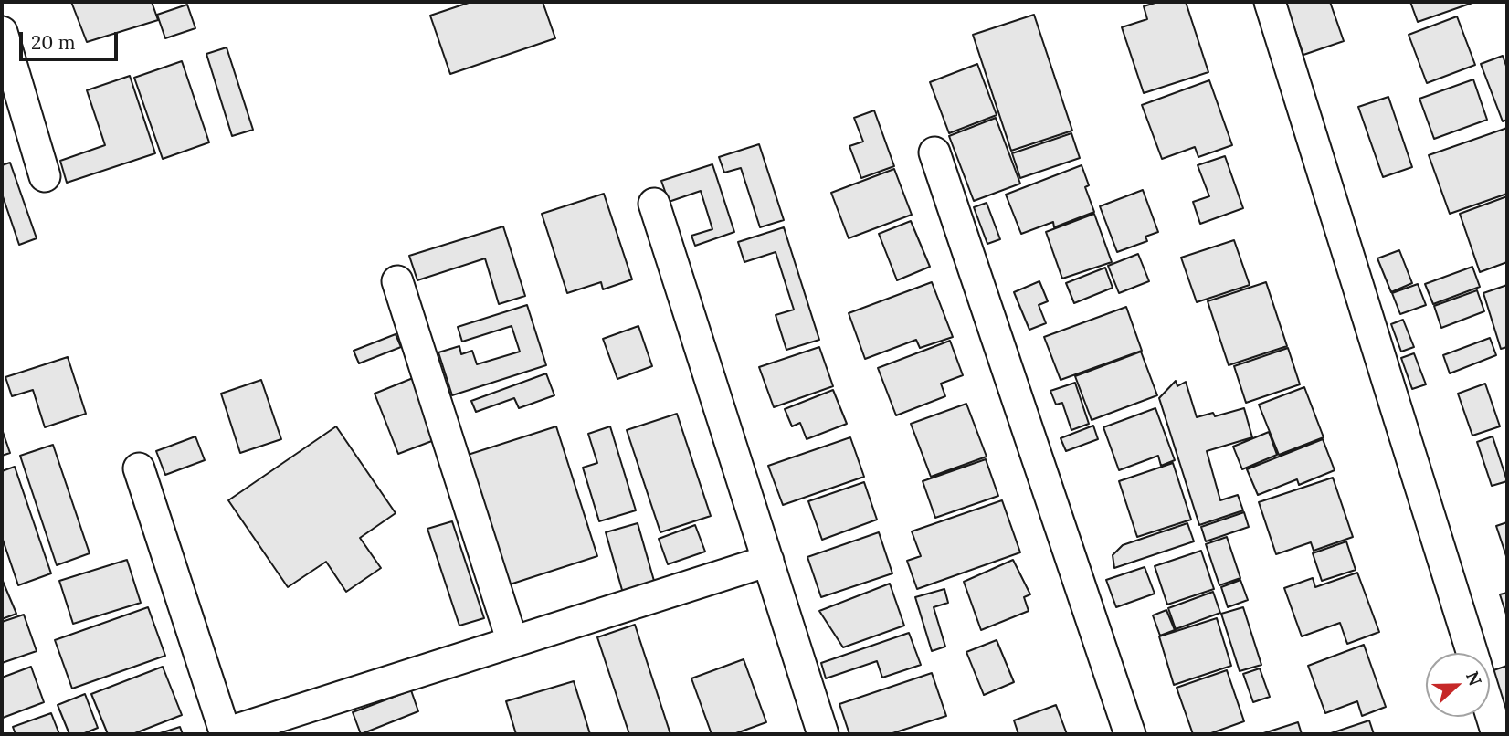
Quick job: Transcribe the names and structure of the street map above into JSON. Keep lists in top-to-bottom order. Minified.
{"scale_bar":"20 m","north":"right"}
